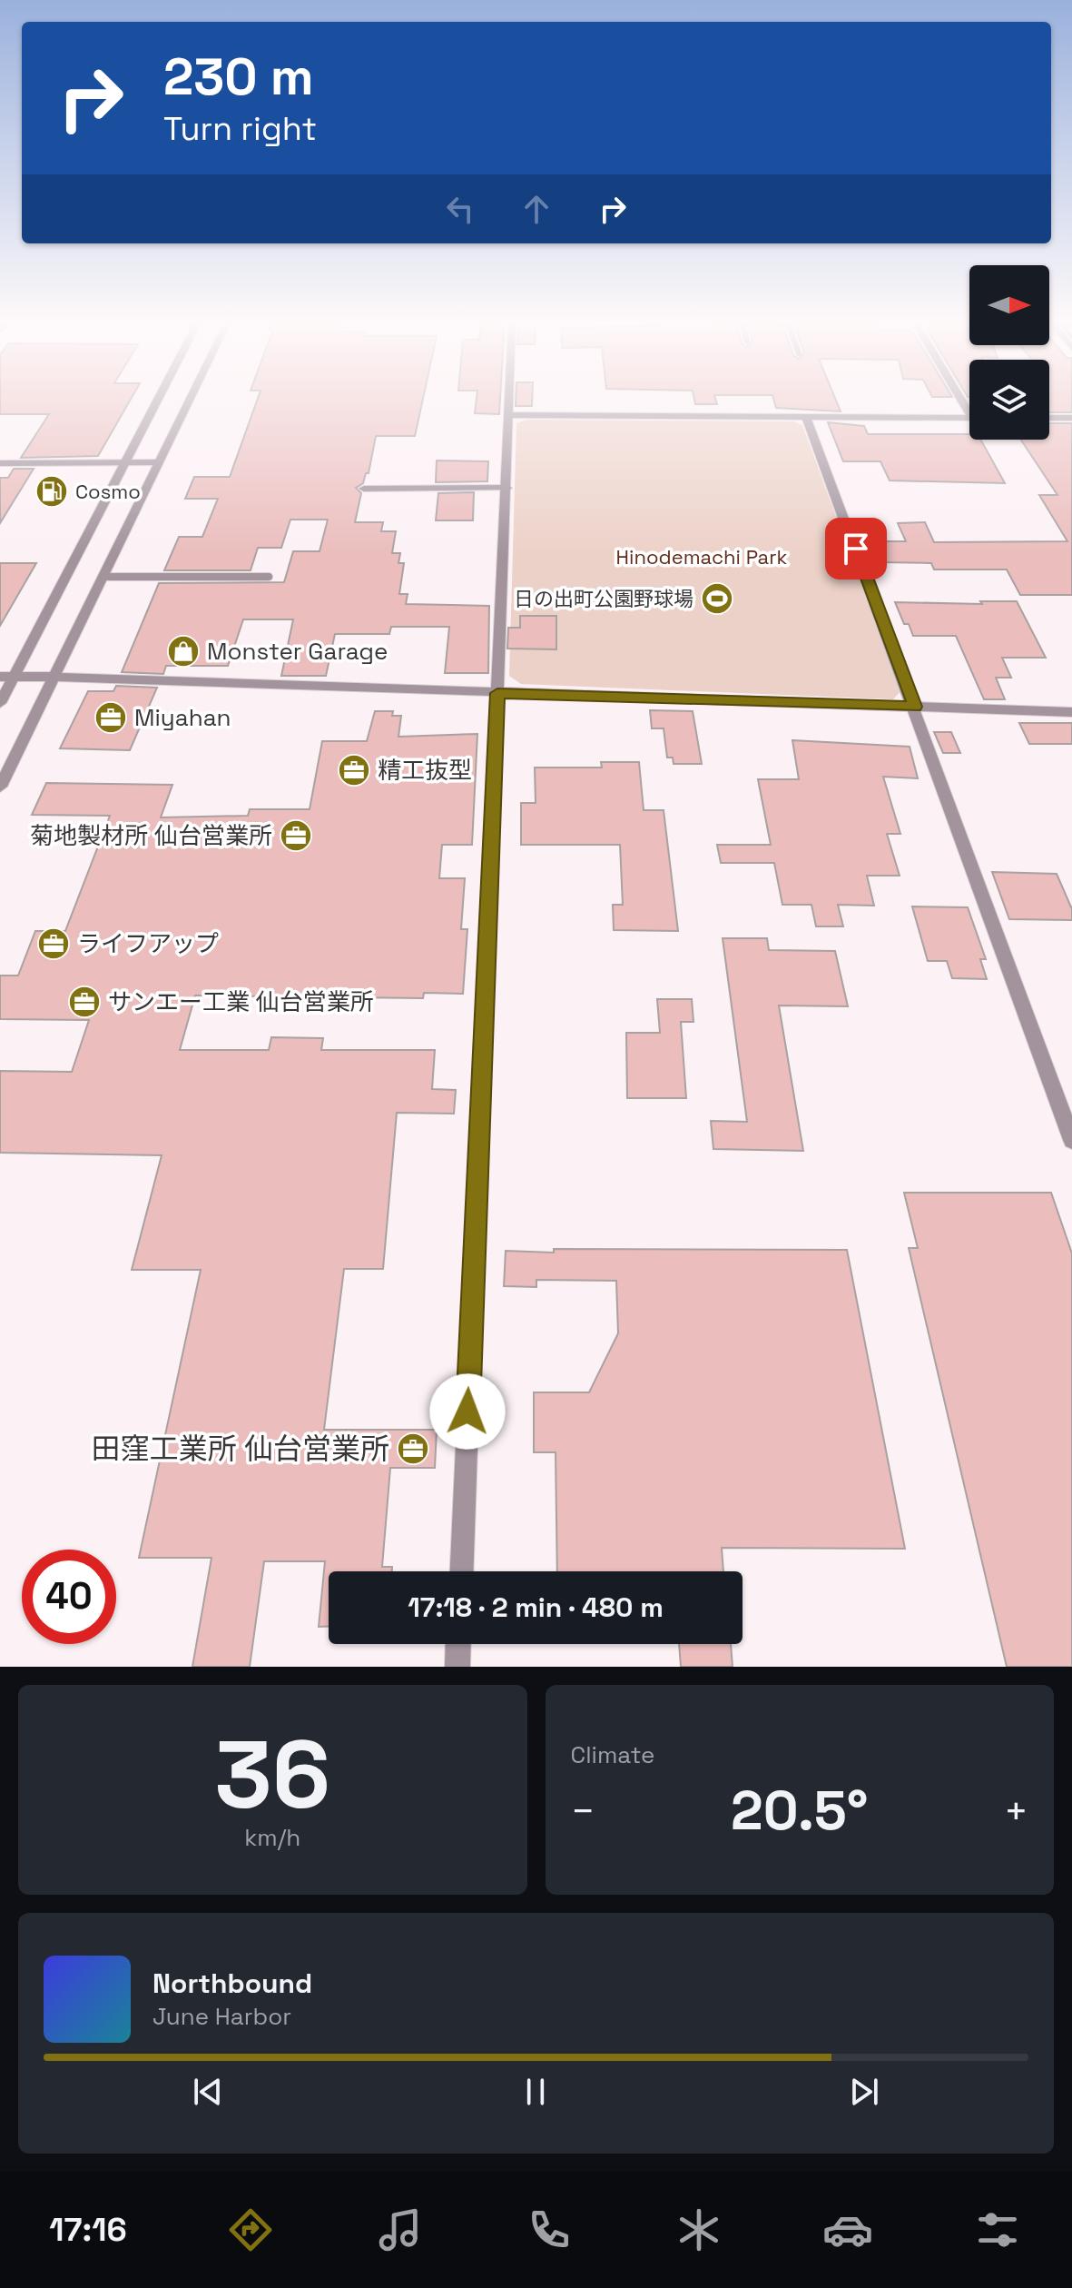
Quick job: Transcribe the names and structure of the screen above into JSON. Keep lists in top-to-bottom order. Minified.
{"parks":["Hinodemachi Park"],"places":{"fuel station":["Cosmo"],"sports":["日の出町公園野球場"],"shop":["Monster Garage"],"office":["Miyahan","精工抜型","菊地製材所 仙台営業所","ライフアップ","サンエー工業 仙台営業所","田窪工業所 仙台営業所"]},"north":"right","page":{"turn":["230 m","Turn right"],"limit":"40","trip":"17:18 · 2 min · 480 m","tile":[["36","km/h"],"Climate"],"heat":["−","20.5°","+"],"song":["Northbound","June Harbor"],"tabs":"17:16"}}
